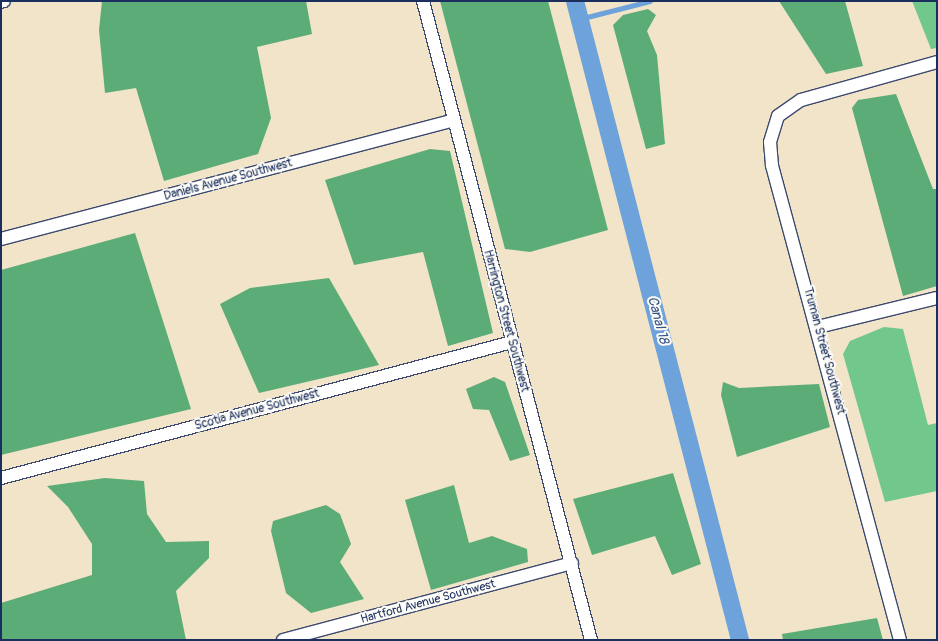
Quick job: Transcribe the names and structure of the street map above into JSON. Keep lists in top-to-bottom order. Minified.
{"streets":{"street":["Daniels Avenue Southwest","Harrington Street Southwest","Truman Street Southwest","Scotia Avenue Southwest","Hartford Avenue Southwest"]},"crossings":[["Daniels Avenue Southwest","Harrington Street Southwest"],["Harrington Street Southwest","Scotia Avenue Southwest"],["Harrington Street Southwest","Hartford Avenue Southwest"]],"water":["Canal 18"]}
